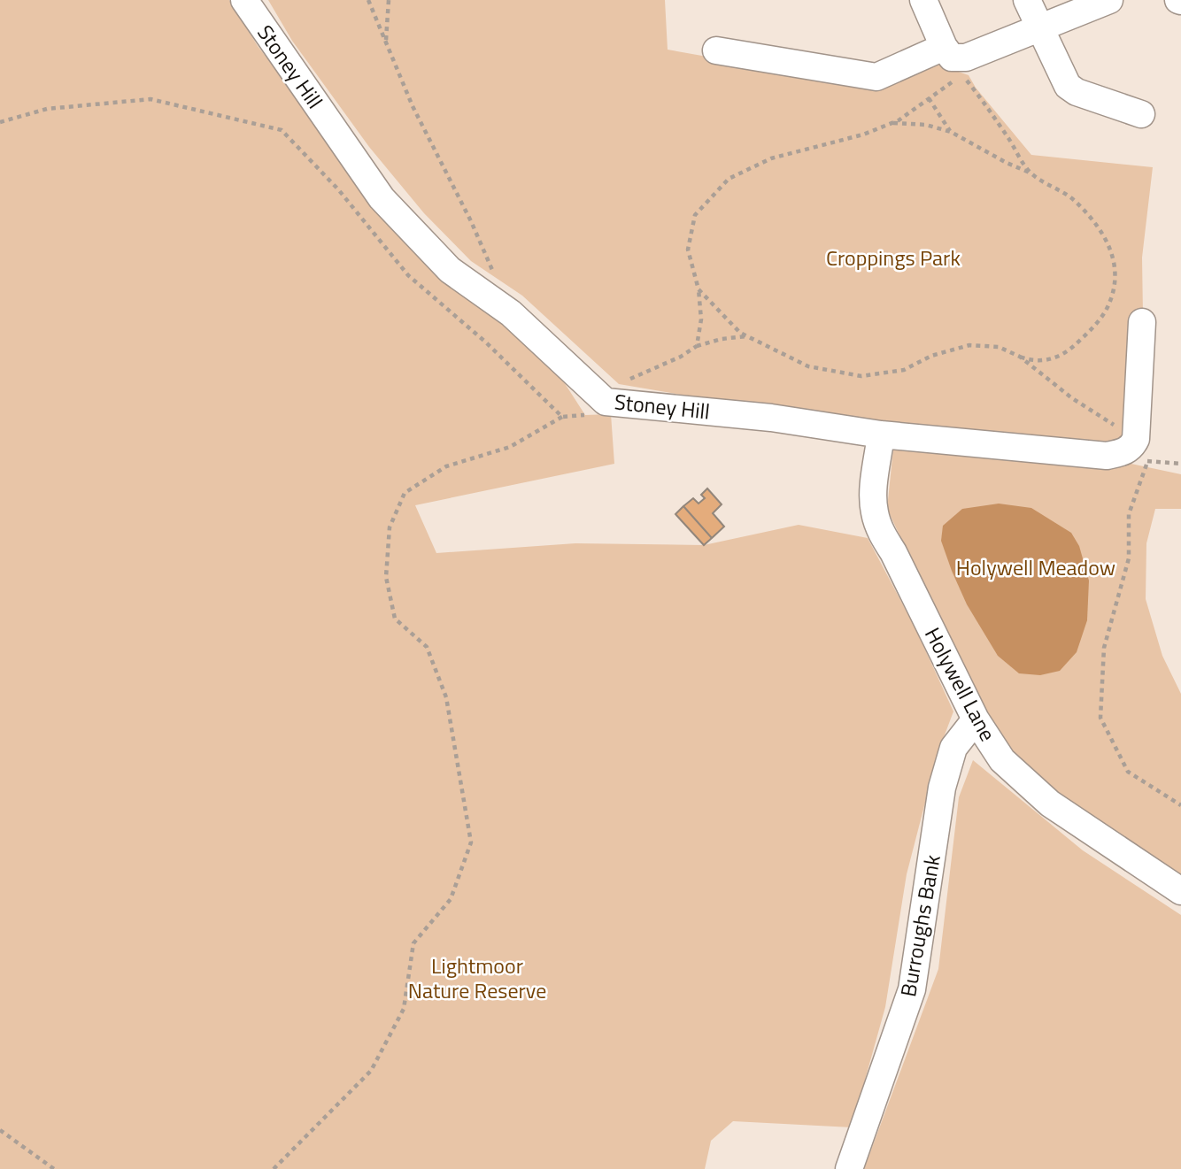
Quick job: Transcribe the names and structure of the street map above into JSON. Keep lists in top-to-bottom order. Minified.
{"streets":{"street":["Stoney Hill","Holywell Lane","Burroughs Bank"]},"crossings":[["Stoney Hill","Holywell Lane"],["Holywell Lane","Burroughs Bank"]],"parks":["Croppings Park","Holywell Meadow","Lightmoor Nature Reserve"]}
